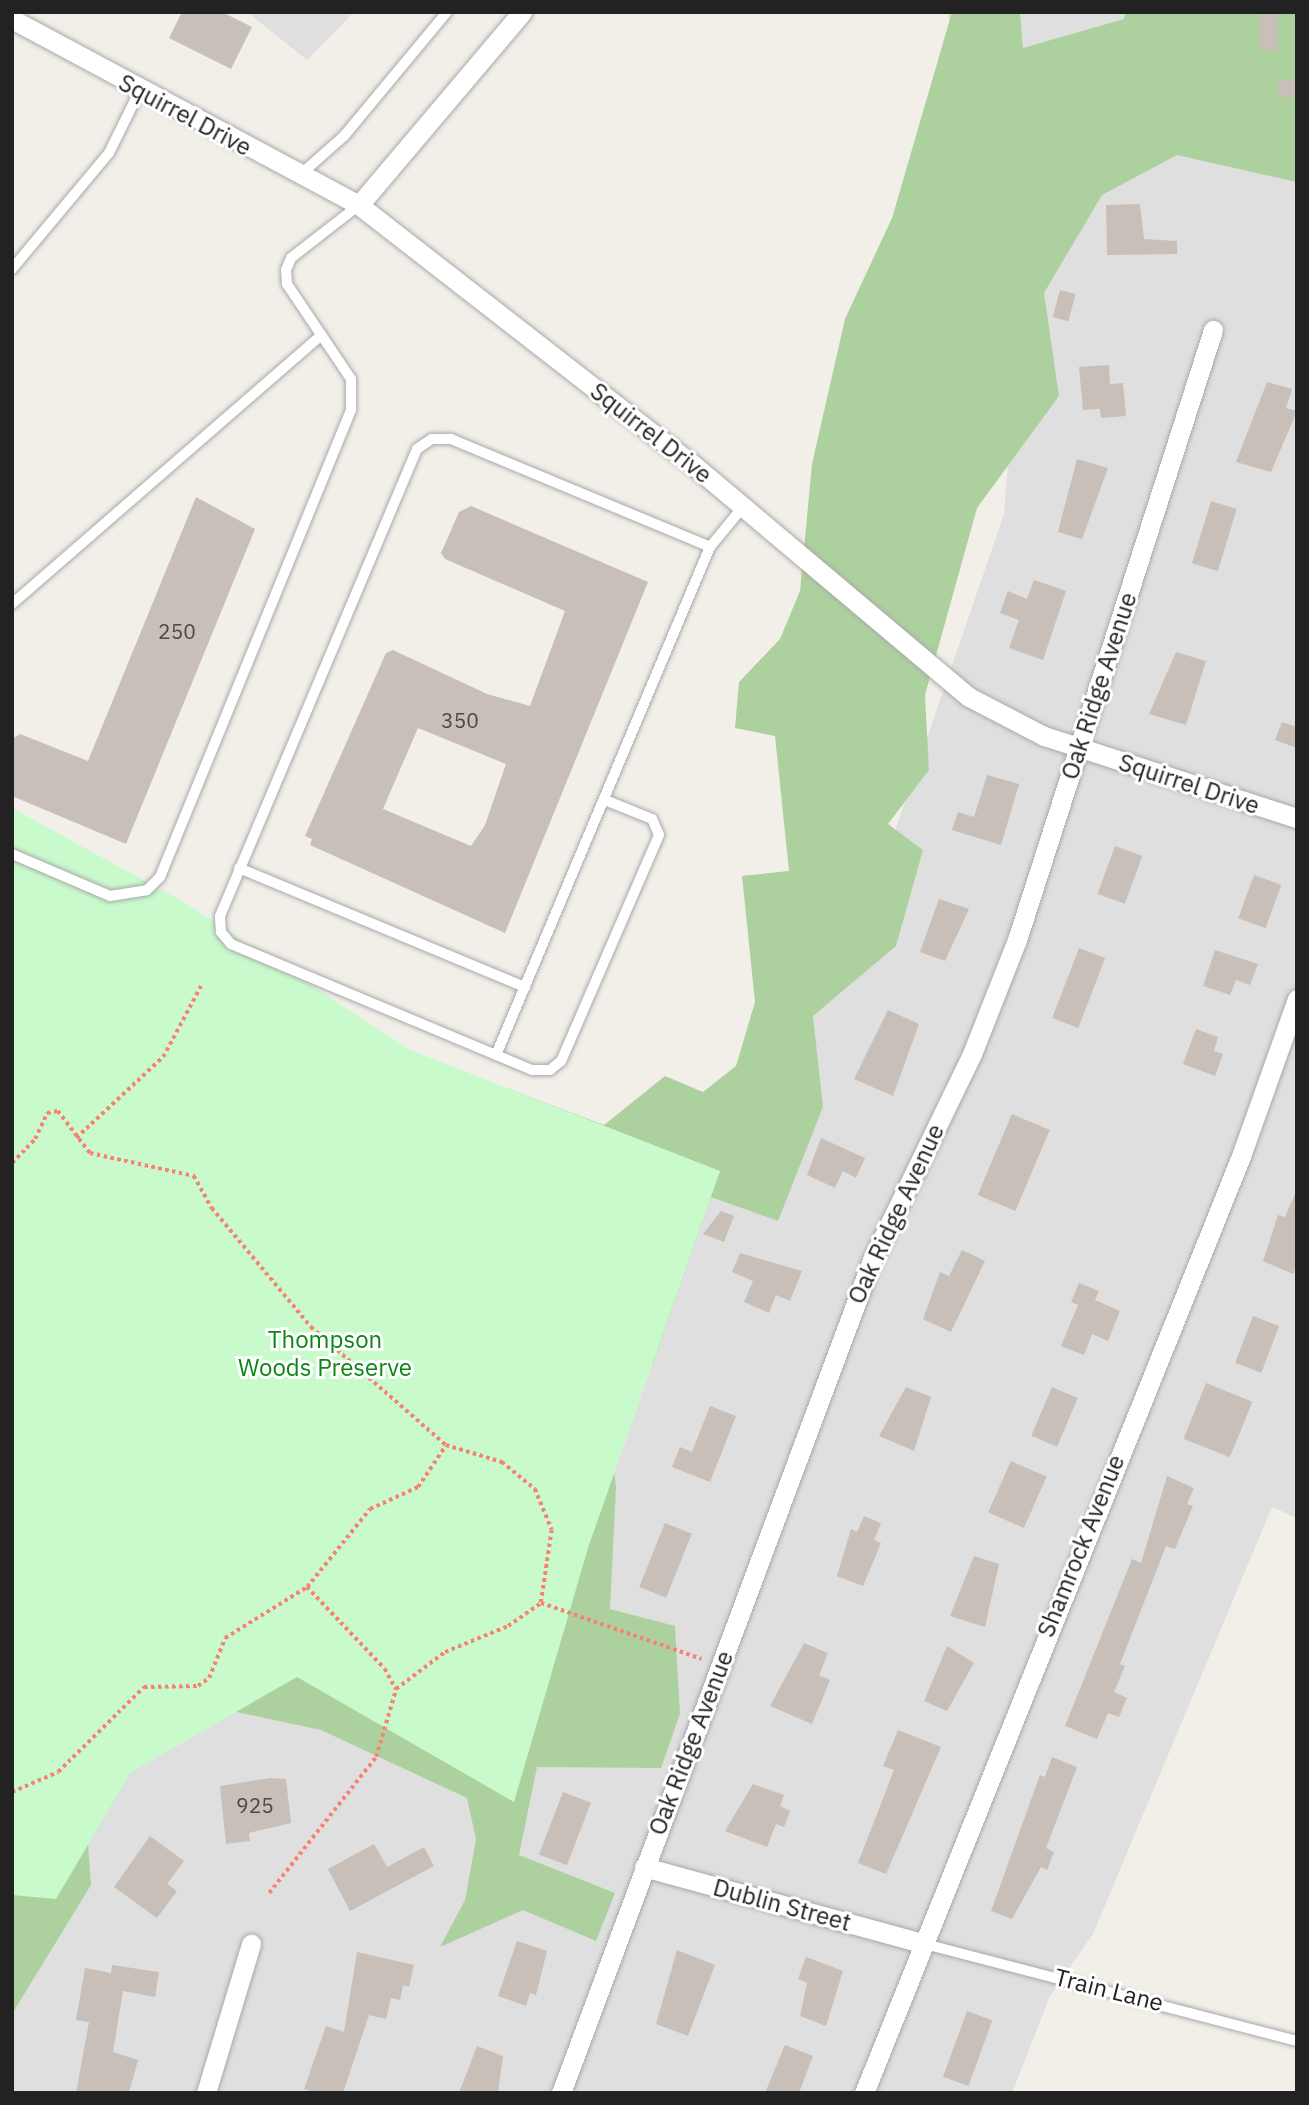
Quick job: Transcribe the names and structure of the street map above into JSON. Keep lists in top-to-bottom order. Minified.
{"streets":{"street":["Squirrel Drive","Oak Ridge Avenue","Shamrock Avenue","Dublin Street"],"lane":["Train Lane"]},"crossings":[["Squirrel Drive","Oak Ridge Avenue"],["Oak Ridge Avenue","Dublin Street"],["Shamrock Avenue","Dublin Street"],["Shamrock Avenue","Train Lane"],["Dublin Street","Train Lane"]],"parks":["Thompson Woods Preserve"],"house_numbers":["250","350","925"]}
